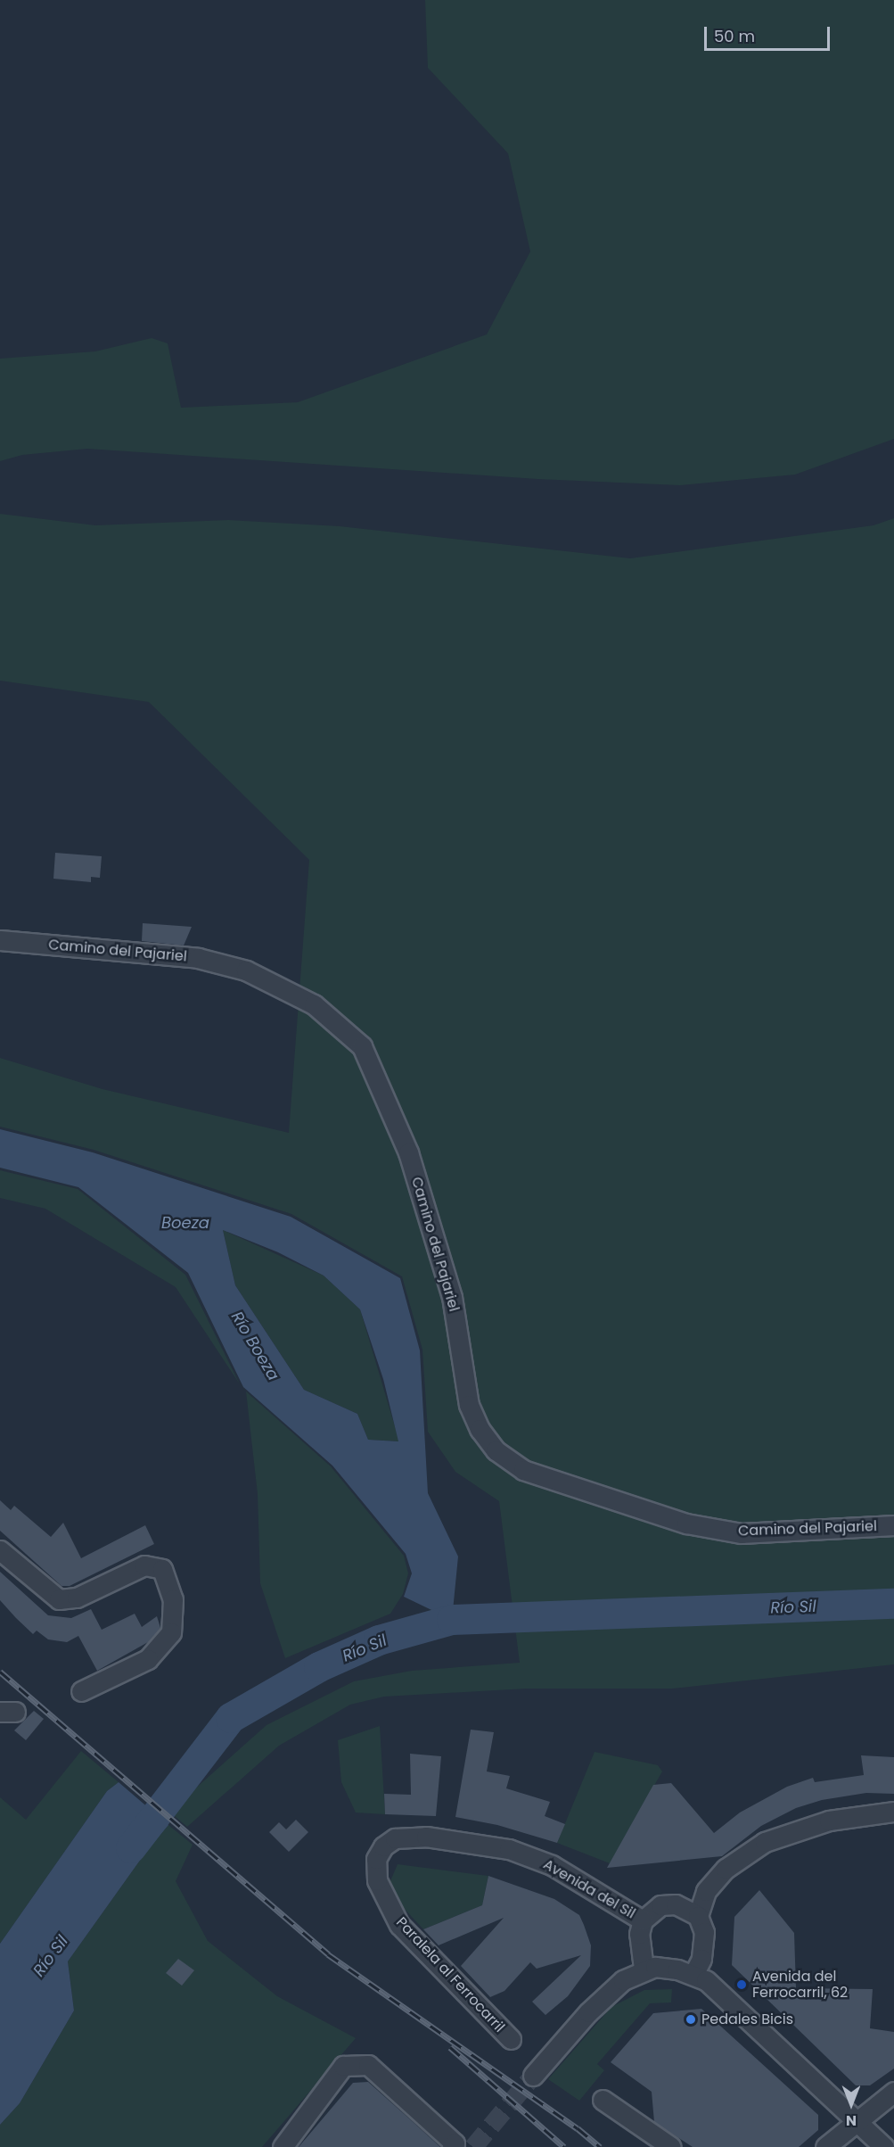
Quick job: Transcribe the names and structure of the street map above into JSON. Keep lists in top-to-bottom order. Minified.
{"streets":{"street":["Camino del Pajariel","Avenida del Sil","Paralela al Ferrocarril"]},"crossings":[["Avenida del Sil","Paralela al Ferrocarril"]],"water":["Boeza","Río Boeza","Río Sil"],"places":["Avenida del Ferrocarril, 62","Pedales Bicis"],"scale_bar":"50 m","north":"bottom"}
